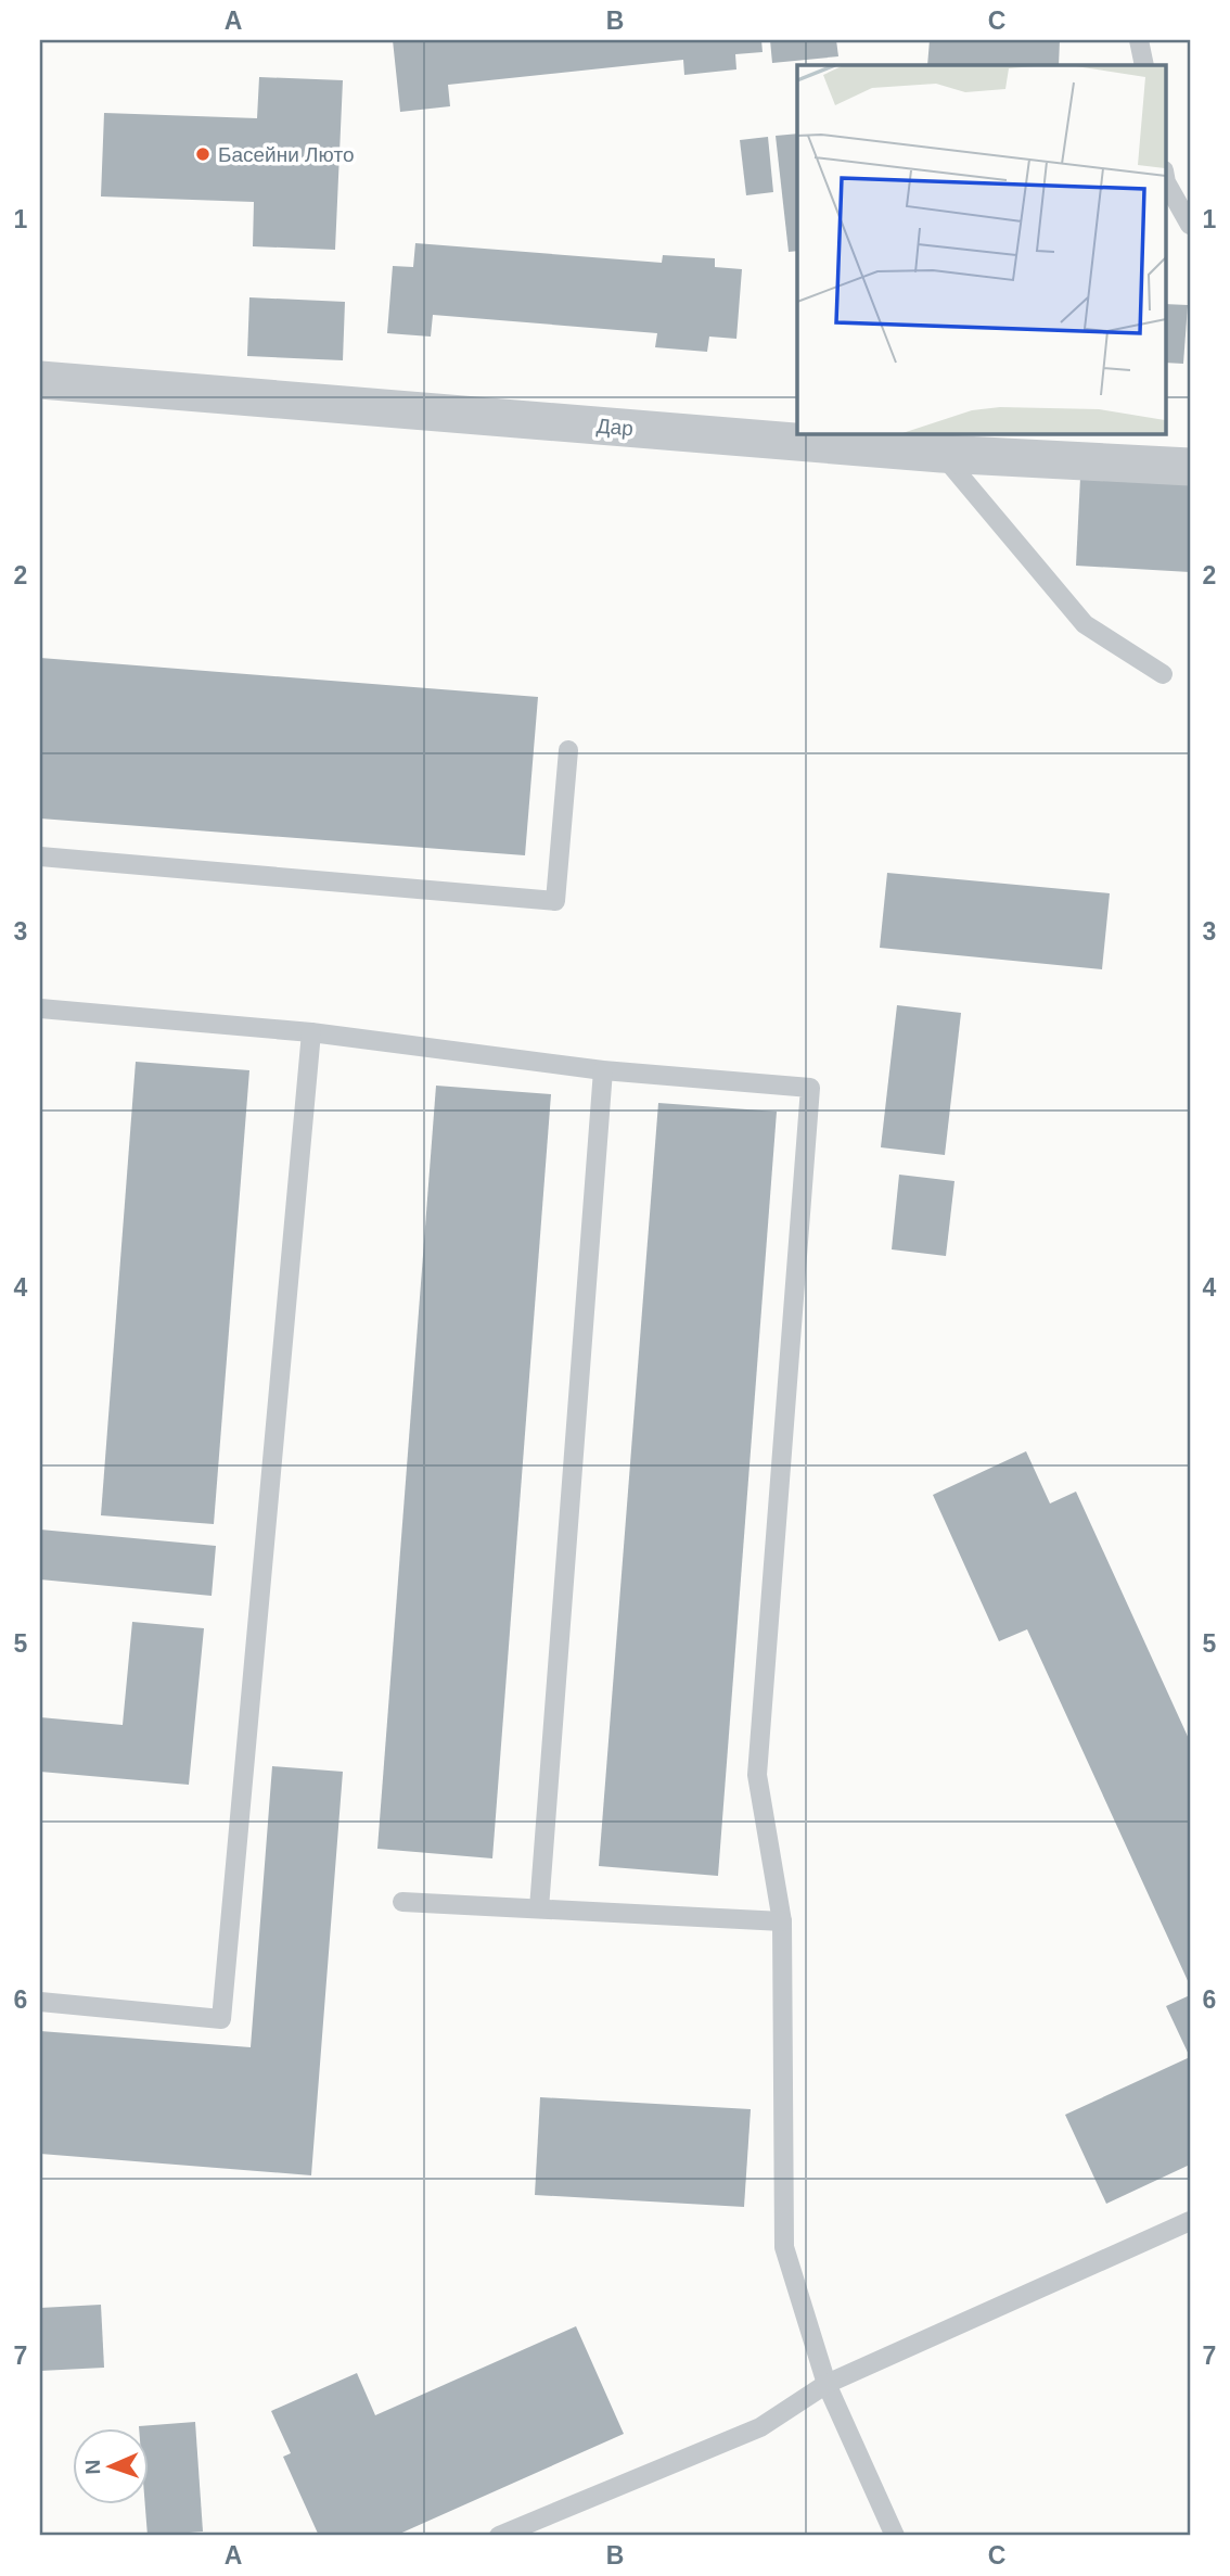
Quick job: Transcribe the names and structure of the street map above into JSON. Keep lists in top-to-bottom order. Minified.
{"streets":{"street":["Дар"]},"places":["Басейни Люто"],"north":"left","grid":{"columns":["A","B","C"],"rows":["1","2","3","4","5","6","7"]}}
